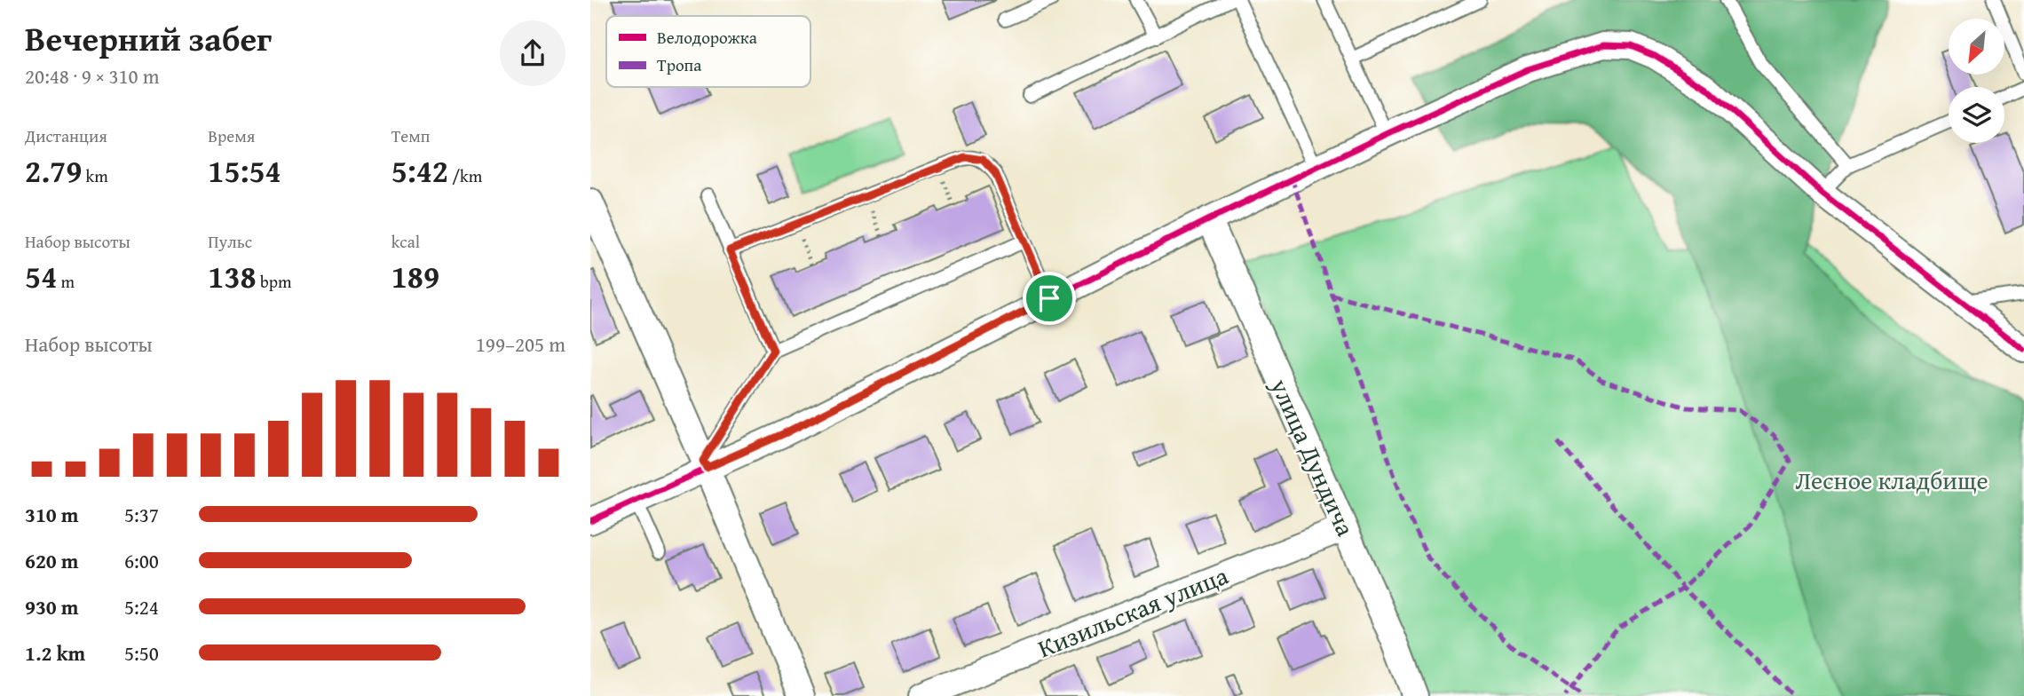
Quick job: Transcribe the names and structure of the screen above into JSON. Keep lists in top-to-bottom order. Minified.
{"streets":{"street":["улица Дундича","Кизильская улица"]},"crossings":[["улица Дундича","Кизильская улица"]],"parks":["Лесное кладбище"],"legend":["Велодорожка","Тропа"],"north":"bottom left","page":{"heading":["Вечерний забег","20:48 · 9 × 310 m"],"stats":[["Дистанция","2.79 km"],["Время","15:54"],["Темп","5:42 /km"],["Набор высоты","54 m"],["Пульс","138 bpm"],["kcal","189"]],"chart":["Набор высоты","199–205 m"],"list":[{"name":"310 m","note":"5:37"},{"name":"620 m","note":"6:00"},{"name":"930 m","note":"5:24"},{"name":"1.2 km","note":"5:50"}]}}
